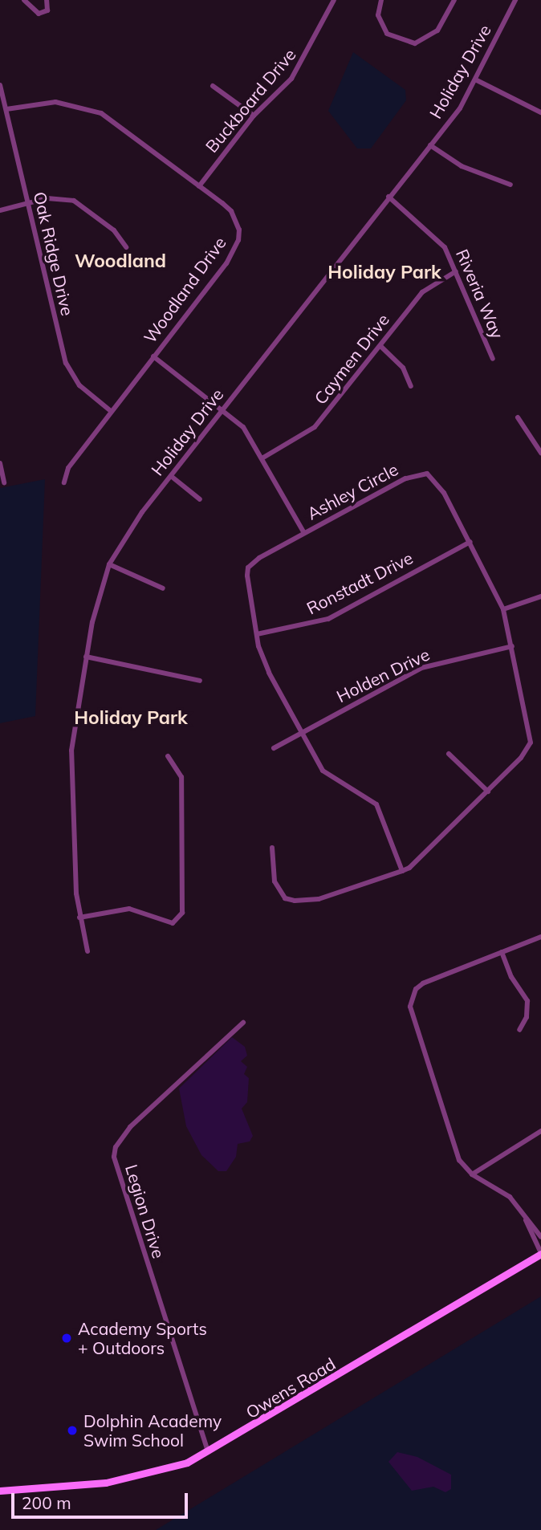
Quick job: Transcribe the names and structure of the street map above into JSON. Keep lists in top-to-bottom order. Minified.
{"streets":{"street":["Holiday Drive","Buckboard Drive","Oak Ridge Drive","Woodland Drive","Riveria Way","Caymen Drive","Ashley Circle","Ronstadt Drive","Holden Drive","Legion Drive","Owens Road"]},"crossings":[["Holiday Drive","Riveria Way"],["Buckboard Drive","Woodland Drive"],["Oak Ridge Drive","Woodland Drive"],["Riveria Way","Caymen Drive"],["Ashley Circle","Ronstadt Drive"],["Ashley Circle","Holden Drive"],["Legion Drive","Owens Road"]],"districts":["Woodland","Holiday Park","Holiday Park"],"places":["Academy Sports + Outdoors","Dolphin Academy Swim School"],"scale_bar":"200 m"}
